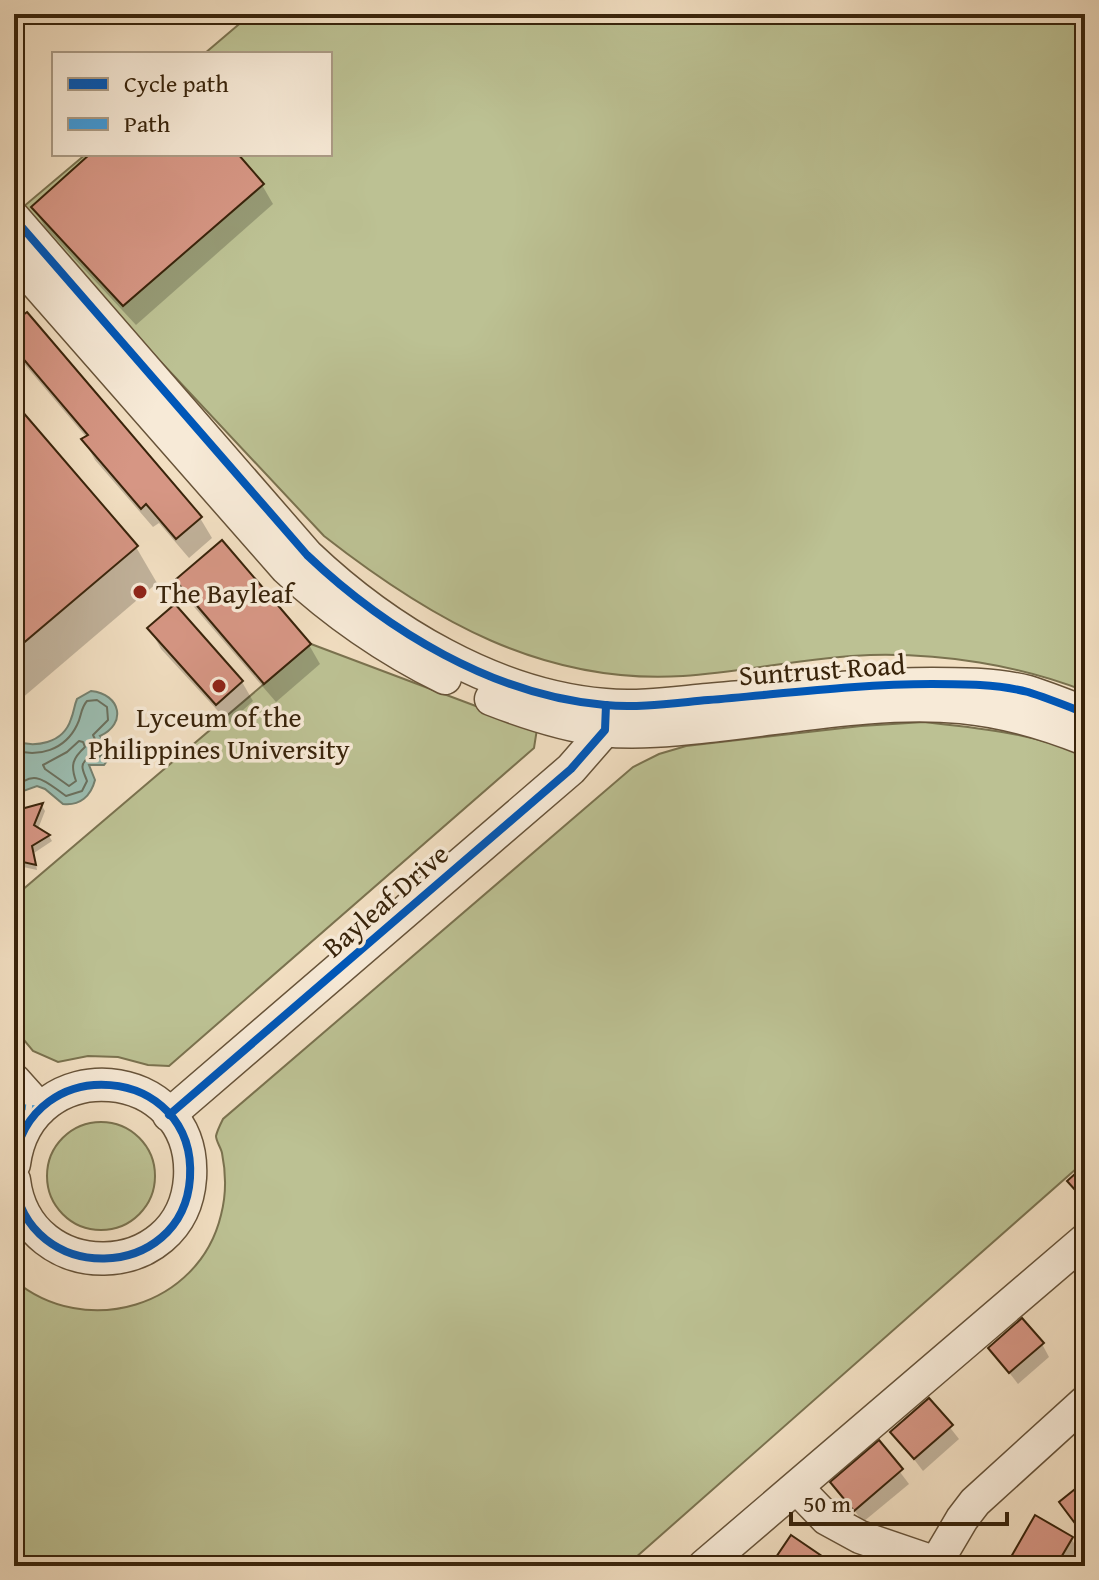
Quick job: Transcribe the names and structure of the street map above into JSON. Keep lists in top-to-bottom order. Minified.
{"streets":{"street":["Suntrust Road","Bayleaf Drive"]},"crossings":[["Suntrust Road","Bayleaf Drive"]],"places":["The Bayleaf","Lyceum of the Philippines University"],"legend":["Cycle path","Path"],"scale_bar":"50 m"}
